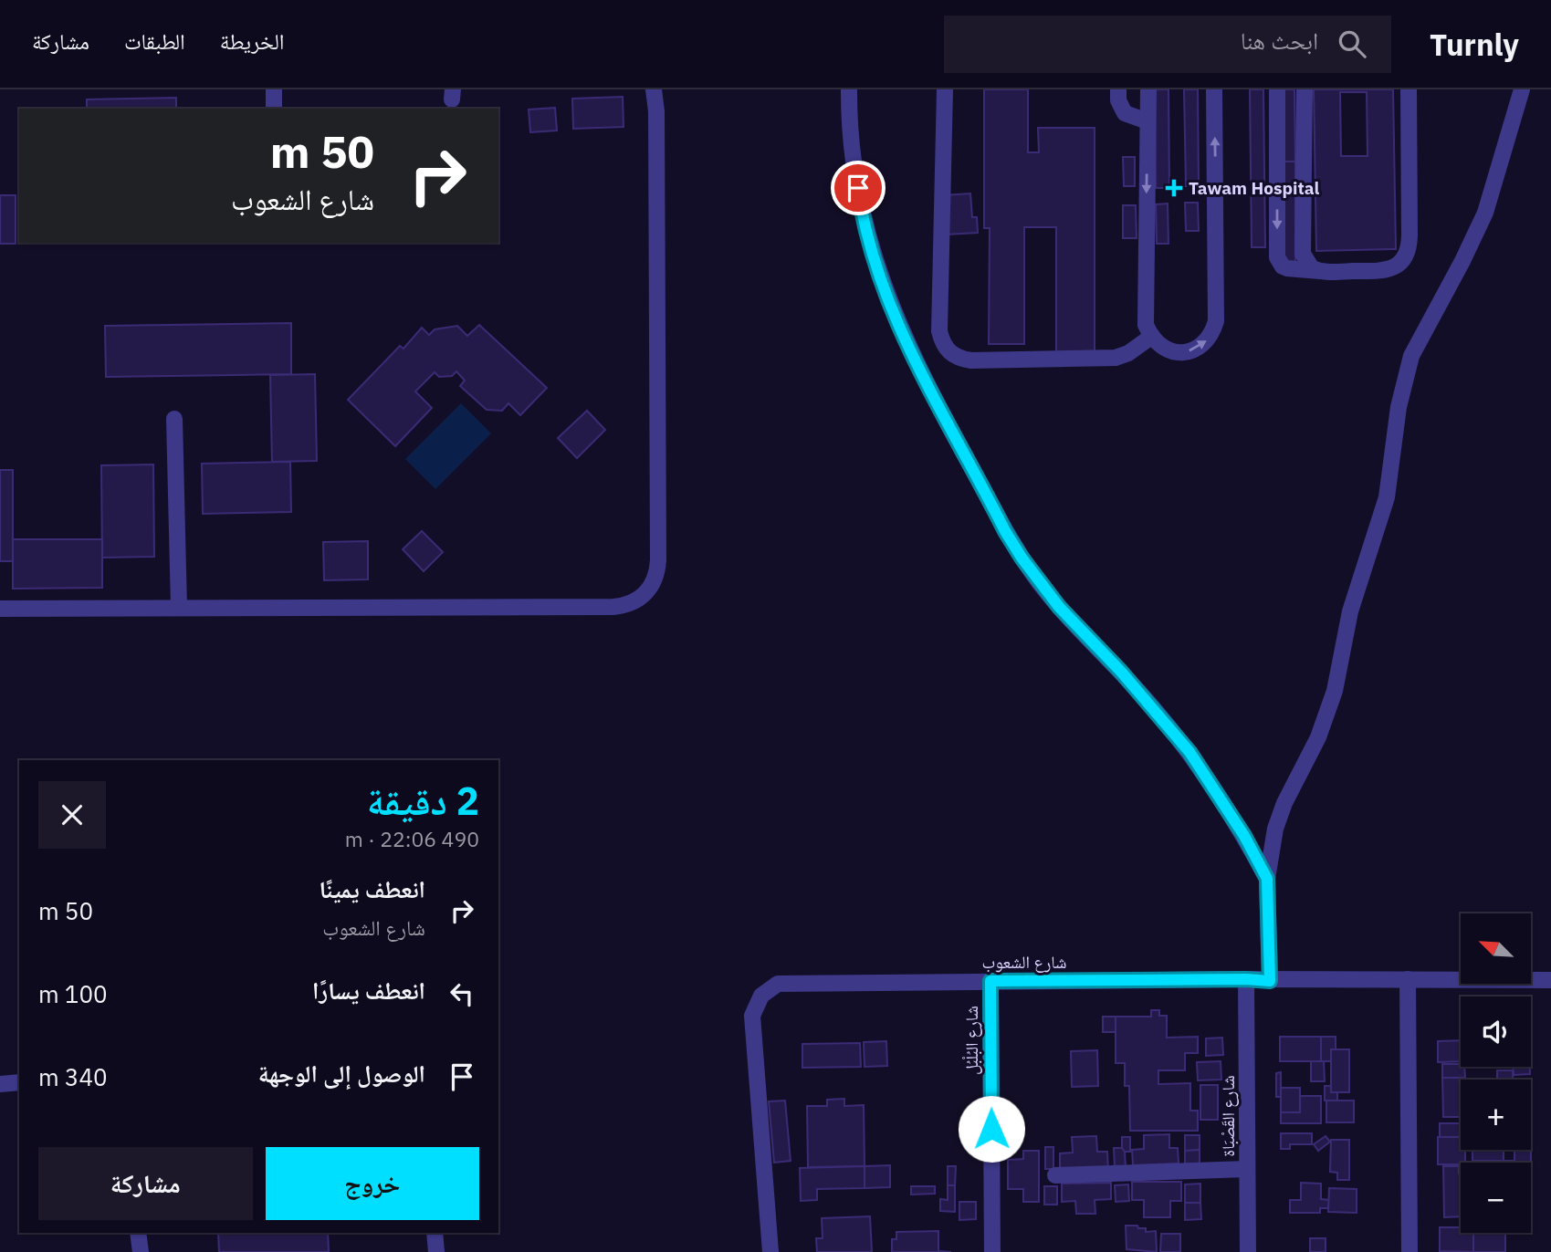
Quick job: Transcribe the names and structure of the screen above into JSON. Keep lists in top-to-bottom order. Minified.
{"streets":{"street":["شارع الشعوب","شارع البُلْبُل","شارع القَصْبَاة"]},"crossings":[["شارع الشعوب","شارع البُلْبُل"],["شارع الشعوب","شارع القَصْبَاة"]],"places":{"health":["Tawam Hospital"]},"north":"top left","page":{"header":"Turnly","search":"ابحث هنا","nav":["الخريطة","الطبقات","مشاركة"],"turn":["50 m","شارع الشعوب"],"heading":["2 دقيقة","490 m · 22:06"],"list":[{"name":"انعطف يمينًا","note":"شارع الشعوب","value":"50 m"},{"name":"انعطف يسارًا","value":"100 m"},{"name":"الوصول إلى الوجهة","value":"340 m"}],"map_buttons":["+","−"],"buttons":["خروج","مشاركة"]}}
